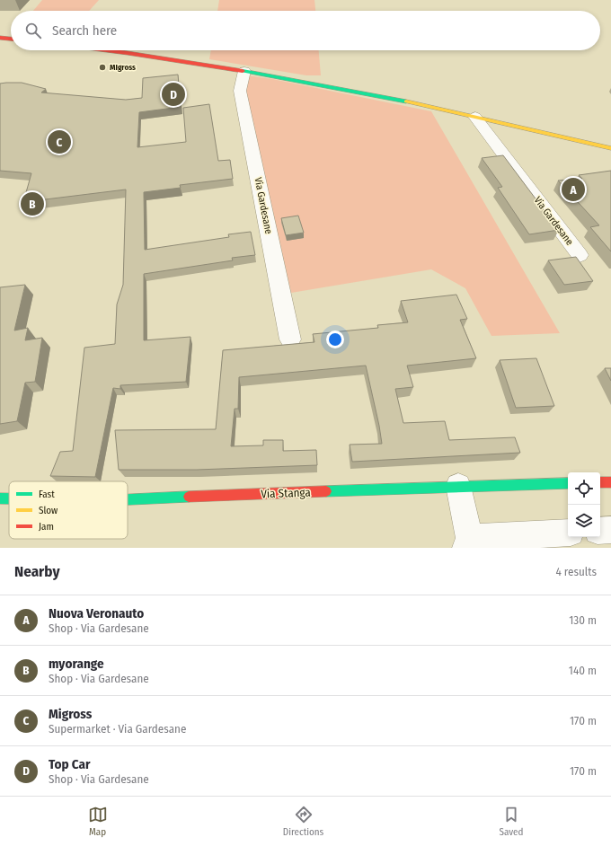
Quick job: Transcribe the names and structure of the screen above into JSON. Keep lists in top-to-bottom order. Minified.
{"streets":{"main road":["Via Stanga"],"street":["Via Gardesane"]},"places":["MIgross"],"legend":["Fast","Slow","Jam"],"page":{"search":"Search here","pins":["D","C","A","B"],"heading":["Nearby","4 results"],"list":[{"mark":"A","name":"Nuova Veronauto","note":"Shop · Via Gardesane","value":"130 m"},{"mark":"B","name":"myorange","note":"Shop · Via Gardesane","value":"140 m"},{"mark":"C","name":"Migross","note":"Supermarket · Via Gardesane","value":"170 m"},{"mark":"D","name":"Top Car","note":"Shop · Via Gardesane","value":"170 m"}],"nav":["Map","Directions","Saved"]}}
